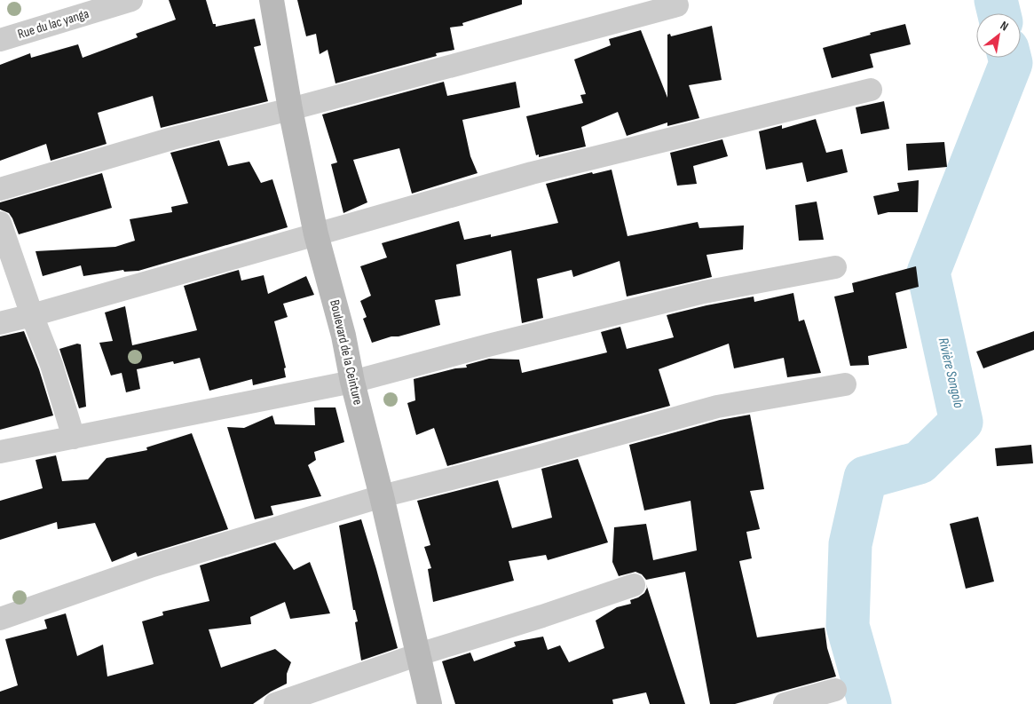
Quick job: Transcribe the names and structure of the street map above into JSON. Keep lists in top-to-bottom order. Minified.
{"streets":{"street":["Rue du lac yanga","Boulevard de la Ceinture"]},"water":["Rivière Songolo"],"north":"top right"}
